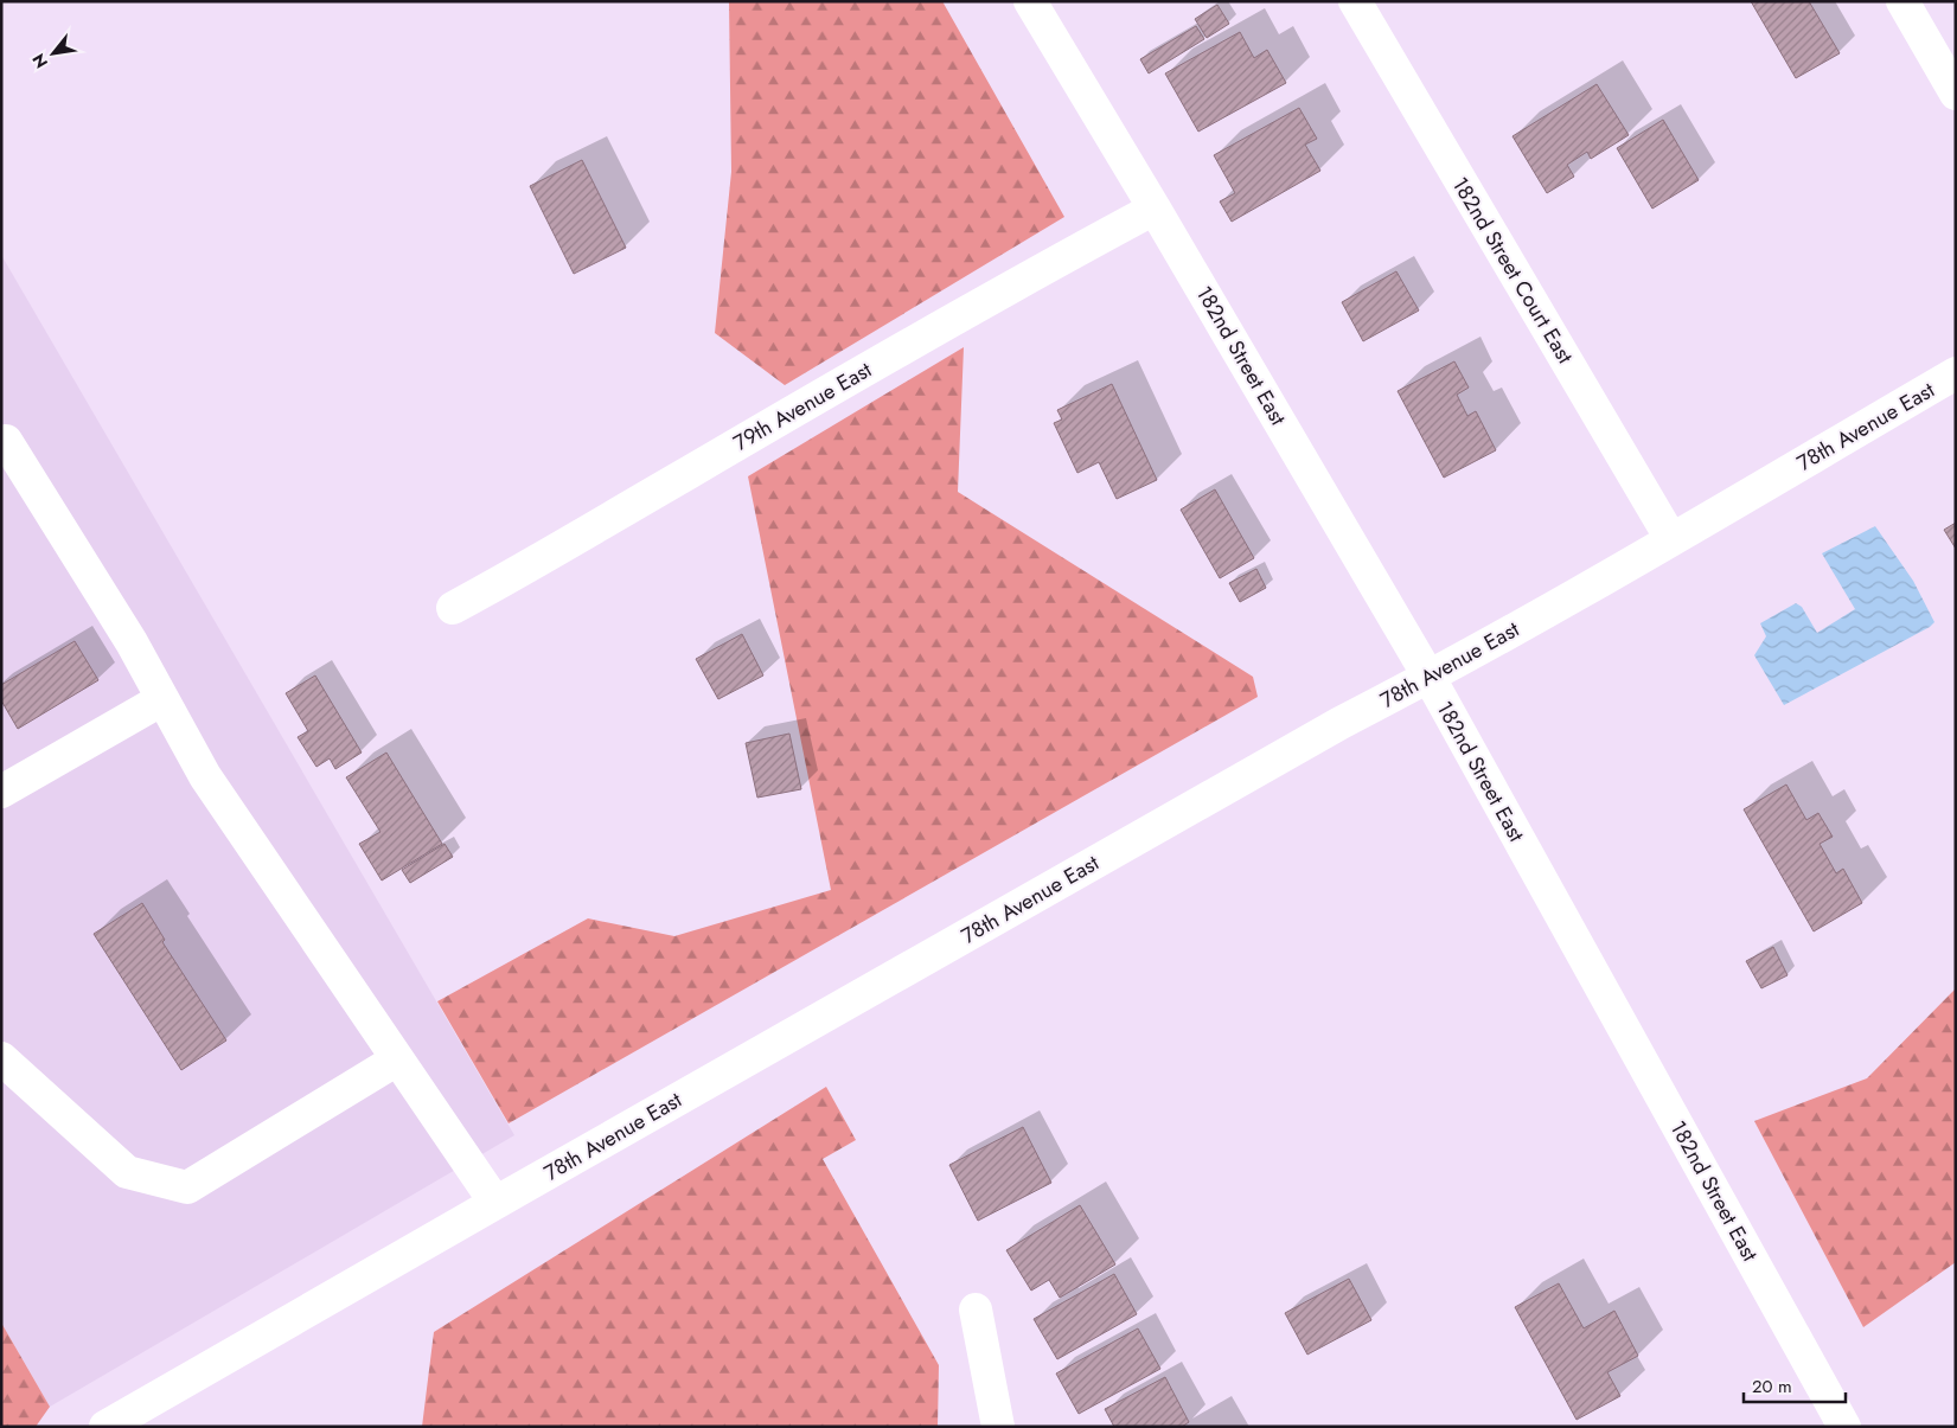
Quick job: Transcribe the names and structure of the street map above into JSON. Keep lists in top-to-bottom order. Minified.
{"streets":{"street":["182nd Street Court East","182nd Street East","79th Avenue East","78th Avenue East"]},"crossings":[["182nd Street Court East","78th Avenue East"],["182nd Street East","79th Avenue East"],["182nd Street East","78th Avenue East"]],"scale_bar":"20 m","north":"bottom left"}
